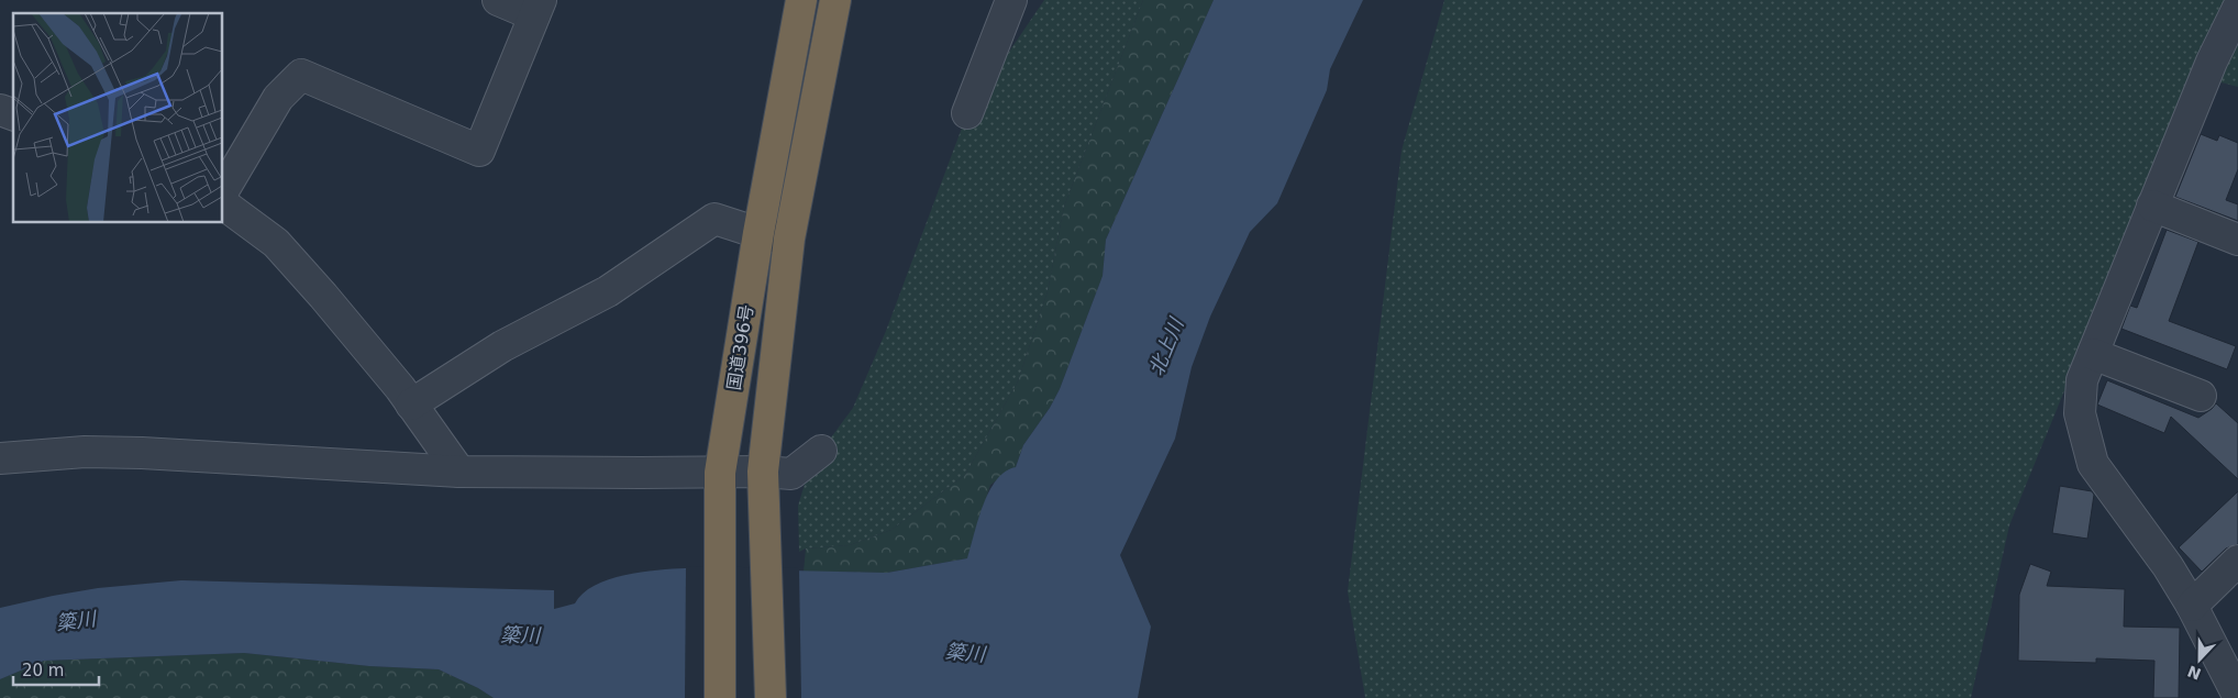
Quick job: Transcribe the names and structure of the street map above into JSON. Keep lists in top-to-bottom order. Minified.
{"streets":{"highway":["国道396号"]},"water":["北上川","簗川"],"scale_bar":"20 m","north":"bottom"}
